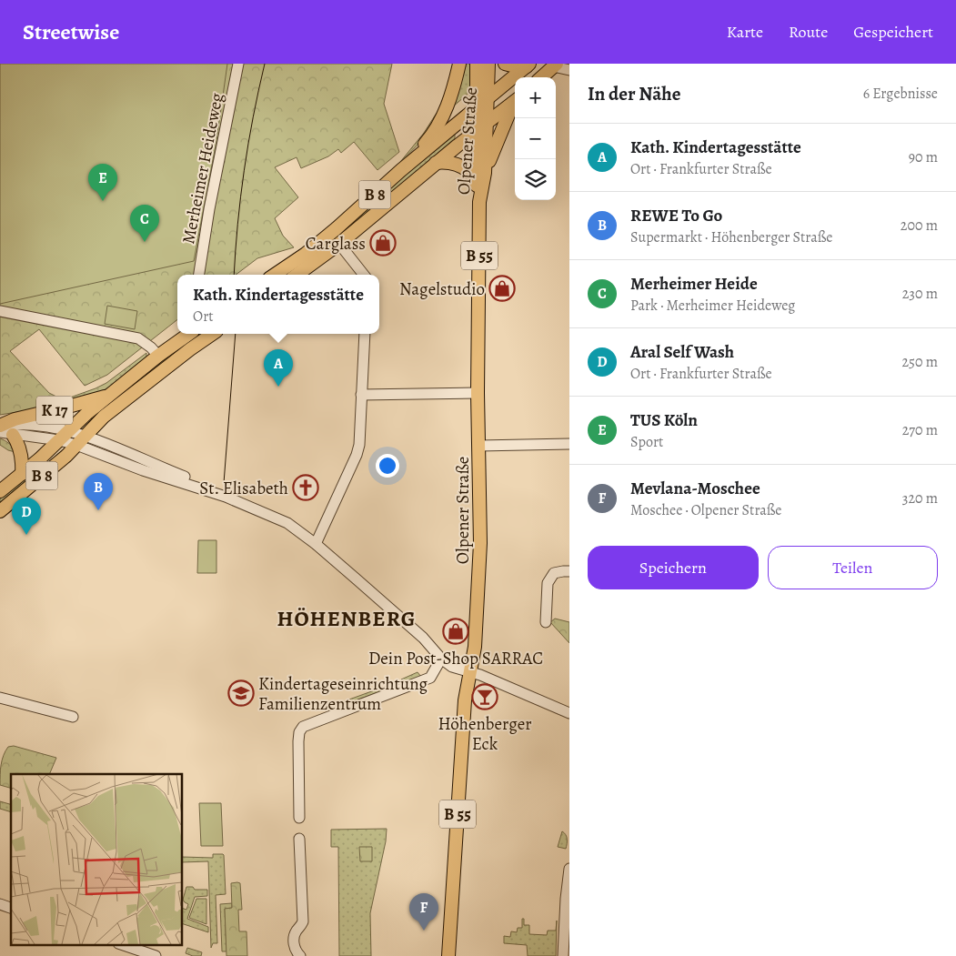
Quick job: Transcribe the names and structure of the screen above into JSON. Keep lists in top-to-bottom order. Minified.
{"streets":{"main road":["Olpener Straße","B 8","B 55","K 17"],"street":["Merheimer Heideweg"]},"crossings":[["Olpener Straße","B 8"],["Olpener Straße","B 55"],["B 8","B 55"],["B 8","K 17"]],"districts":["HÖHENBERG"],"places":{"shop":["Carglass","Nagelstudio","Dein Post-Shop SARRAC"],"church":["St. Elisabeth"],"school or university":["Kindertageseinrichtung Familienzentrum"],"bar":["Höhenberger Eck"]},"page":{"header":"Streetwise","nav":["Karte","Route","Gespeichert"],"heading":["In der Nähe","6 Ergebnisse"],"map_buttons":["+","−"],"list":[{"mark":"A","name":"Kath. Kindertagesstätte","note":"Ort · Frankfurter Straße","value":"90 m"},{"mark":"B","name":"REWE To Go","note":"Supermarkt · Höhenberger Straße","value":"200 m"},{"mark":"C","name":"Merheimer Heide","note":"Park · Merheimer Heideweg","value":"230 m"},{"mark":"D","name":"Aral Self Wash","note":"Ort · Frankfurter Straße","value":"250 m"},{"mark":"E","name":"TUS Köln","note":"Sport","value":"270 m"},{"mark":"F","name":"Mevlana-Moschee","note":"Moschee · Olpener Straße","value":"320 m"}],"pins":["E","C","A","B","D","F"],"popup":["Kath. Kindertagesstätte","Ort"],"buttons":["Speichern","Teilen"]}}
